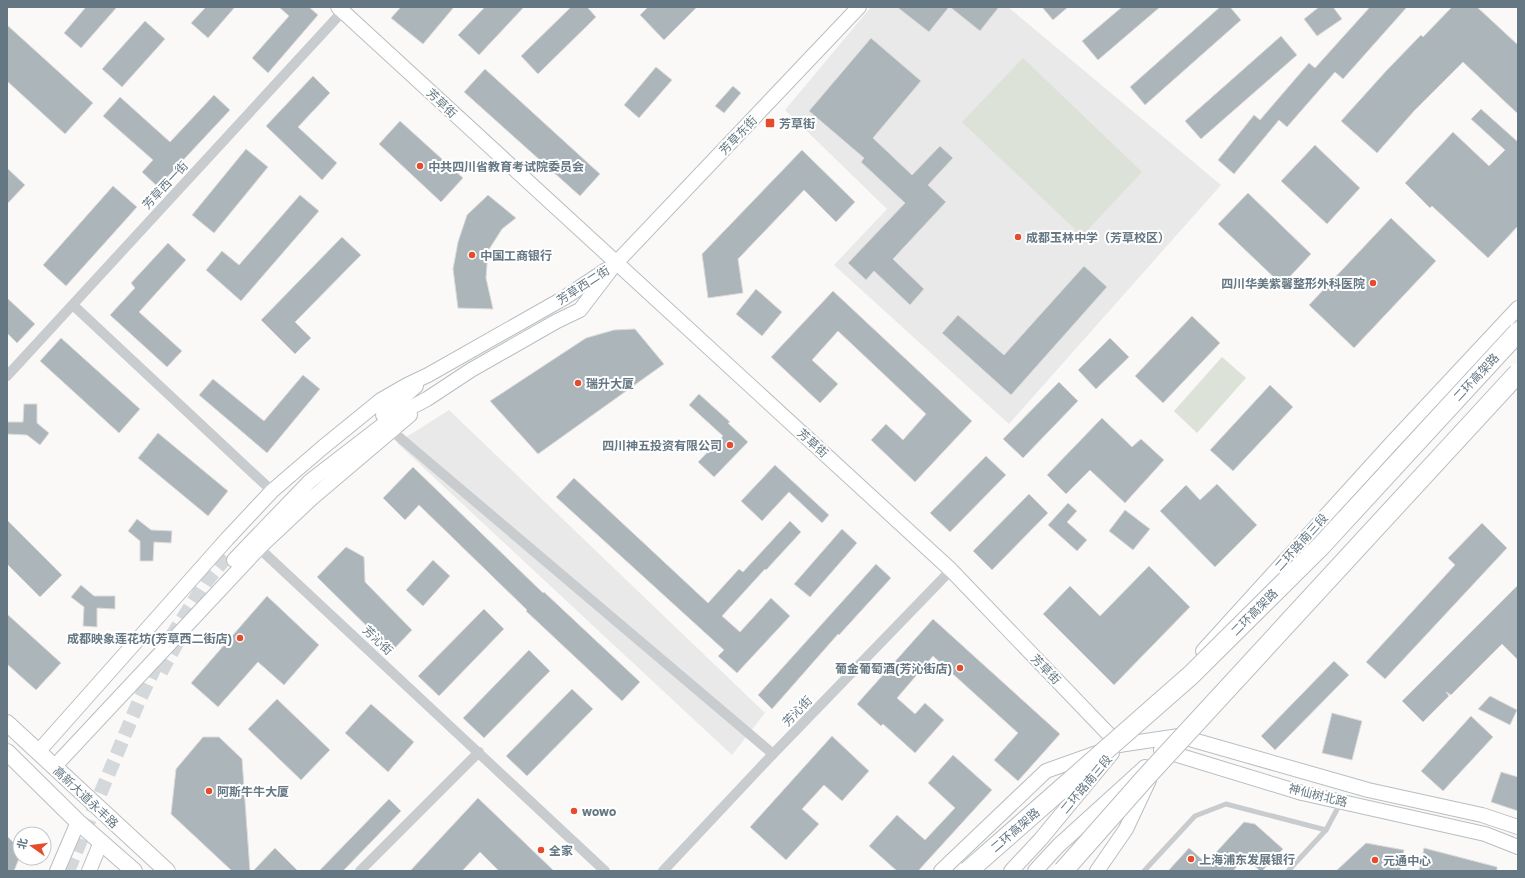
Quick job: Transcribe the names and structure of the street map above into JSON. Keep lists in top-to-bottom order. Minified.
{"streets":{"highway":["二环高架路"],"main road":["芳草街","芳草东街","芳草西二街","二环路南三段","神仙树北路","高新大道永丰路"],"street":["芳草西一街","芳沁街"]},"crossings":[["芳草街","芳草东街"],["芳草街","芳草西一街"],["芳草街","芳草西二街"],["芳草街","二环路南三段"],["芳草街","芳沁街"],["芳草街","神仙树北路"],["芳草东街","芳草西二街"],["二环路南三段","神仙树北路"]],"places":{"transit":["芳草街"],"other":["中共四川省教育考试院委员会","成都玉林中学（芳草校区）","中国工商银行","四川华美紫馨整形外科医院","瑞升大厦","四川神五投资有限公司","成都映象莲花坊(芳草西二街店)","葡金葡萄酒(芳沁街店)","阿斯牛牛大厦","wowo","全家","上海浦东发展银行","元通中心"]},"north":"left"}
